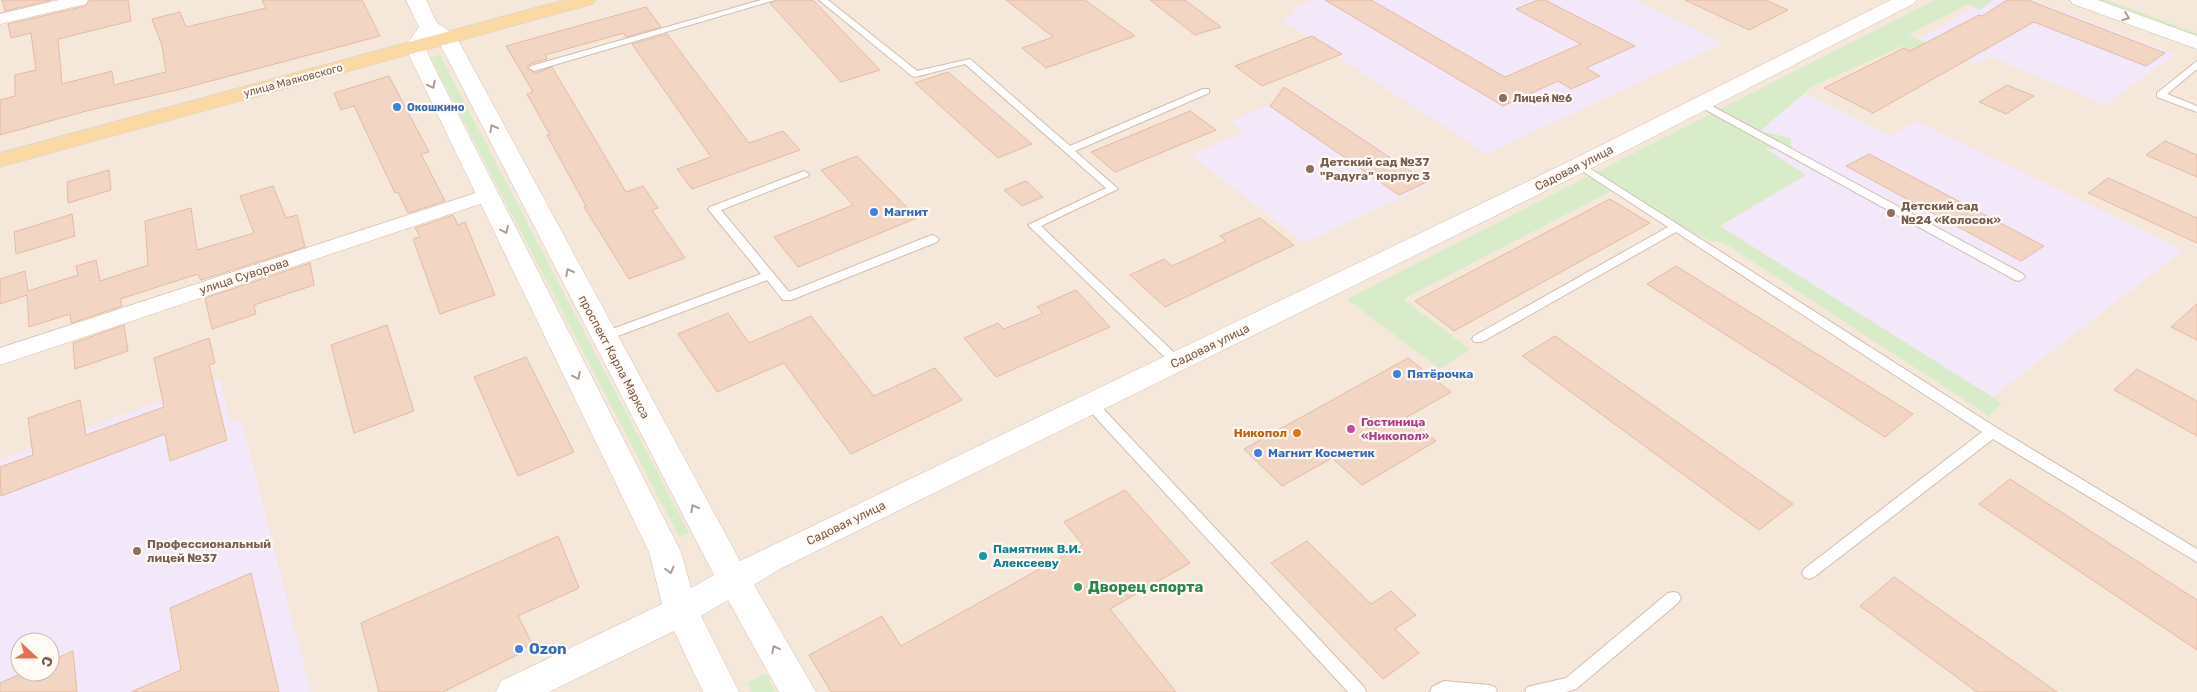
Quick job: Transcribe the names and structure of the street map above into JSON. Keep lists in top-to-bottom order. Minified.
{"streets":{"main road":["улица Маяковского","Садовая улица","проспект Карла Маркса"],"street":["улица Суворова"]},"crossings":[["улица Маяковского","проспект Карла Маркса"],["Садовая улица","проспект Карла Маркса"],["улица Суворова","проспект Карла Маркса"]],"places":["Лицей №6","Окошкино","Детский сад №37 \"Радуга\" корпус 3","Магнит","Детский сад №24 «Колосок»","Пятёрочка","Гостиница «Никопол»","Никопол","Магнит Косметик","Профессиональный лицей №37","Памятник В.И. Алексееву","Дворец спорта","Ozon"],"north":"right"}
